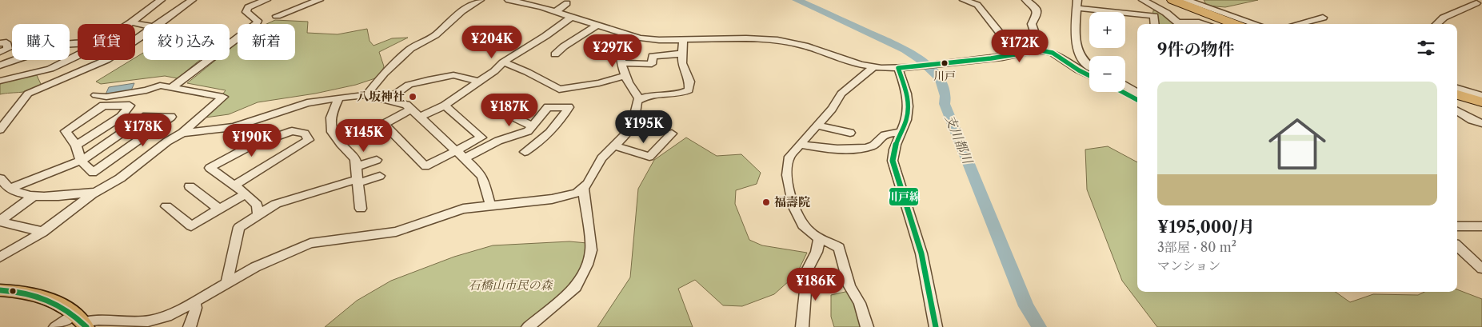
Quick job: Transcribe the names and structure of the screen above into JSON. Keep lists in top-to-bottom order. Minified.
{"water":["支川都川"],"parks":["石橋山市民の森"],"places":["川戸","八坂神社","福壽院"],"lines":["transit line 川戸線"],"page":{"map_buttons":["+","−"],"chip":["購入","賃貸","絞り込み","新着"],"heading":"9件の物件","price":["¥204K","¥172K","¥297K","¥187K","¥195K","¥178K","¥145K","¥190K","¥186K"],"list":[{"name":"¥195,000/月","note":"3部屋 · 80 m² · マンション"}]}}
